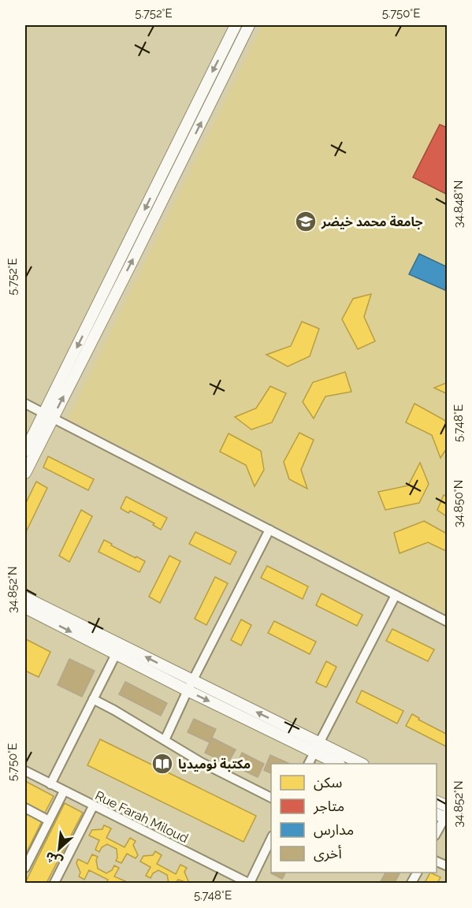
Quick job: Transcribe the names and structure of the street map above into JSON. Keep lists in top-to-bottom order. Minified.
{"streets":{"street":["Rue Farah Miloud"]},"places":{"school or university":["جامعة محمد خيضر"],"library":["مكتبة نوميديا"]},"legend":["سكن","متاجر","مدارس","أخرى"],"north":"bottom left","coordinates":["5.752°E","5.750°E","34.848°N","5.748°E","34.850°N","34.852°N"]}
